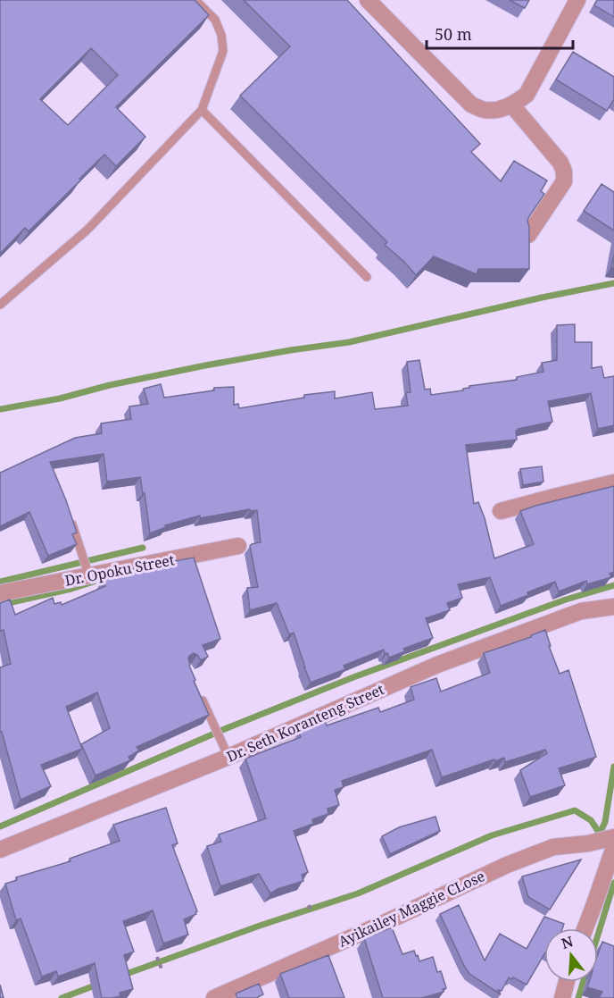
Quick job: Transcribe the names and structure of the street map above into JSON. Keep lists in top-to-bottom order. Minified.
{"streets":{"street":["Dr. Opoku Street","Dr. Seth Koranteng Street","Ayikailey Maggie CLose"]},"scale_bar":"50 m","north":"top"}
